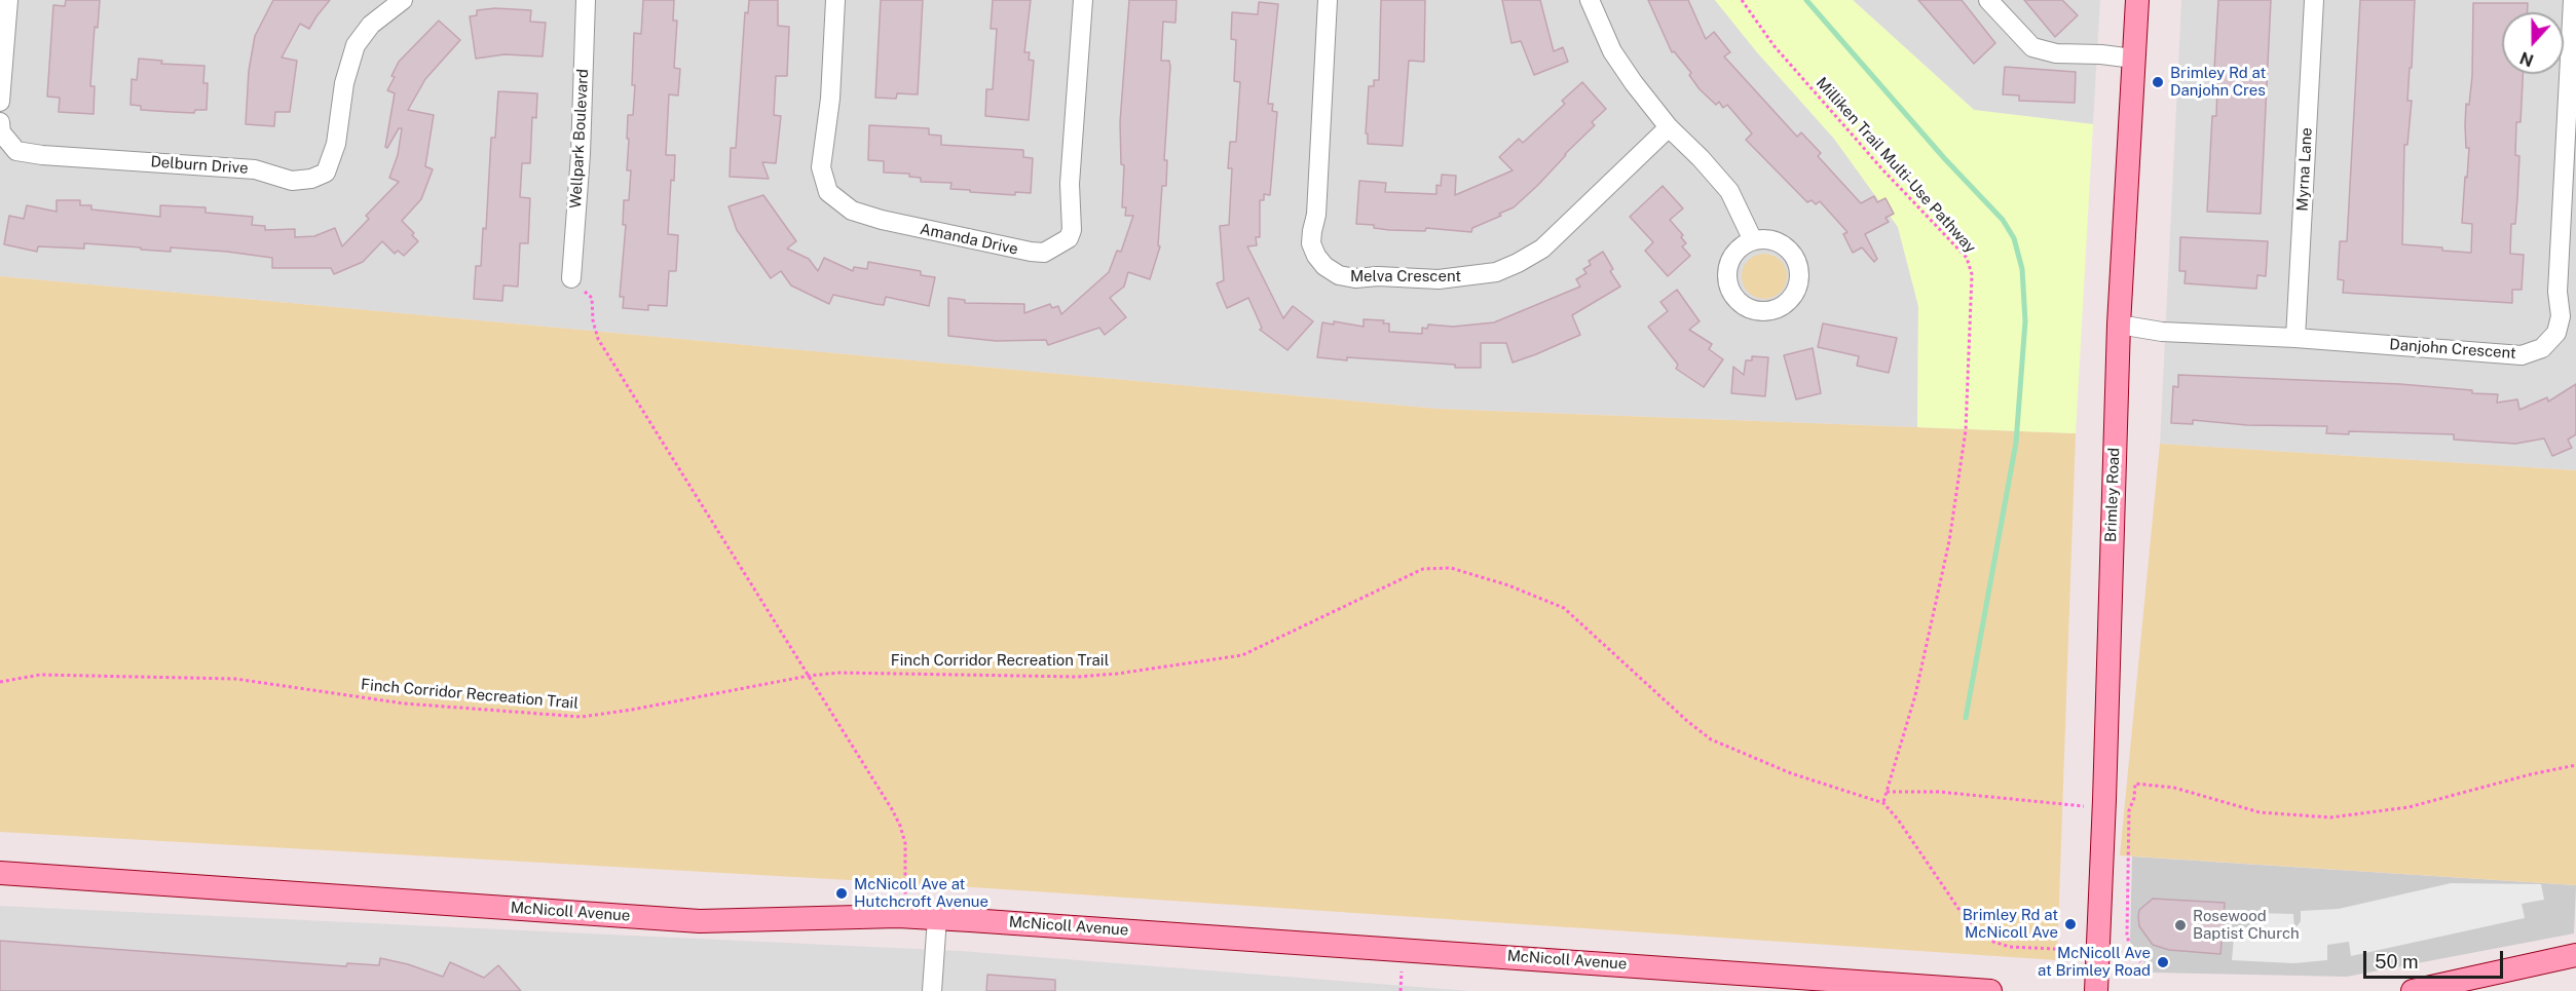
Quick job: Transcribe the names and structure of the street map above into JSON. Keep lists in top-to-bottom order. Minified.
{"streets":{"main road":["Brimley Road","McNicoll Avenue"],"street":["Wellpark Boulevard","Delburn Drive","Myrna Lane","Amanda Drive","Melva Crescent","Danjohn Crescent"],"path":["Milliken Trail Multi-Use Pathway","Finch Corridor Recreation Trail"]},"crossings":[["Milliken Trail Multi-Use Pathway","Finch Corridor Recreation Trail"],["Myrna Lane","Danjohn Crescent"],["Danjohn Crescent","Brimley Road"]],"places":["Brimley Rd at Danjohn Cres","McNicoll Ave at Hutchcroft Avenue","Brimley Rd at McNicoll Ave","Rosewood Baptist Church","McNicoll Ave at Brimley Road"],"scale_bar":"50 m","north":"bottom"}
